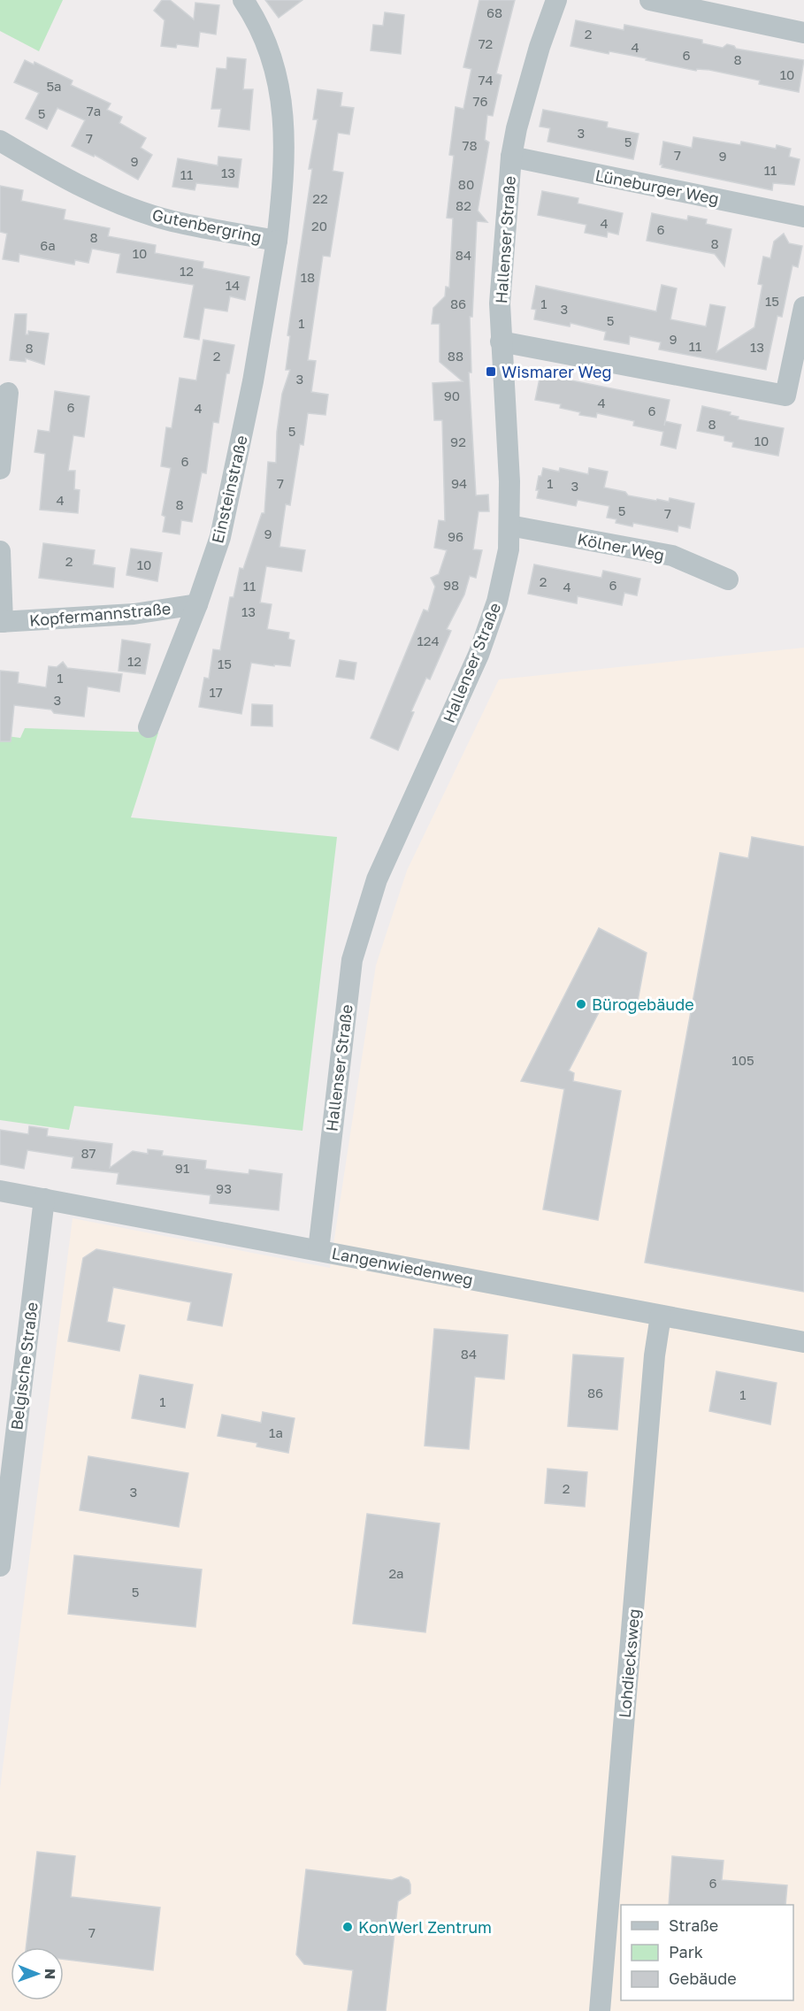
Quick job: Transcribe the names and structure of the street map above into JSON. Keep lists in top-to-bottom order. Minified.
{"streets":{"street":["Lüneburger Weg","Gutenbergring","Hallenser Straße","Einsteinstraße","Kölner Weg","Kopfermannstraße","Langenwiedenweg","Belgische Straße","Lohdiecksweg"]},"crossings":[["Lüneburger Weg","Hallenser Straße"],["Gutenbergring","Einsteinstraße"],["Hallenser Straße","Kölner Weg"],["Hallenser Straße","Langenwiedenweg"],["Einsteinstraße","Kopfermannstraße"],["Langenwiedenweg","Belgische Straße"],["Langenwiedenweg","Lohdiecksweg"]],"places":{"transit":["Wismarer Weg"],"other":["Bürogebäude","KonWerl Zentrum"]},"house_numbers":["68","2","72","4","6","8","10","74","5a","76","7a","5","3","7","5","78","7","9","9","11","13","11","80","22","82","4","20","6","8","8","6a","10","84","12","18","14","15","86","1","3","5","1","9","11","13","8","2","88","3","90","4","6","4","6","8","5","10","92","6","7","94","1","3","4","8","5","7","9","96","2","10","2","98","6","11","4","13","124","12","15","1","17","3","105","87","91","93","84","86","1","1","1a","2","3","2a","5","6","7"],"legend":["Straße","Park","Gebäude"],"north":"right"}
